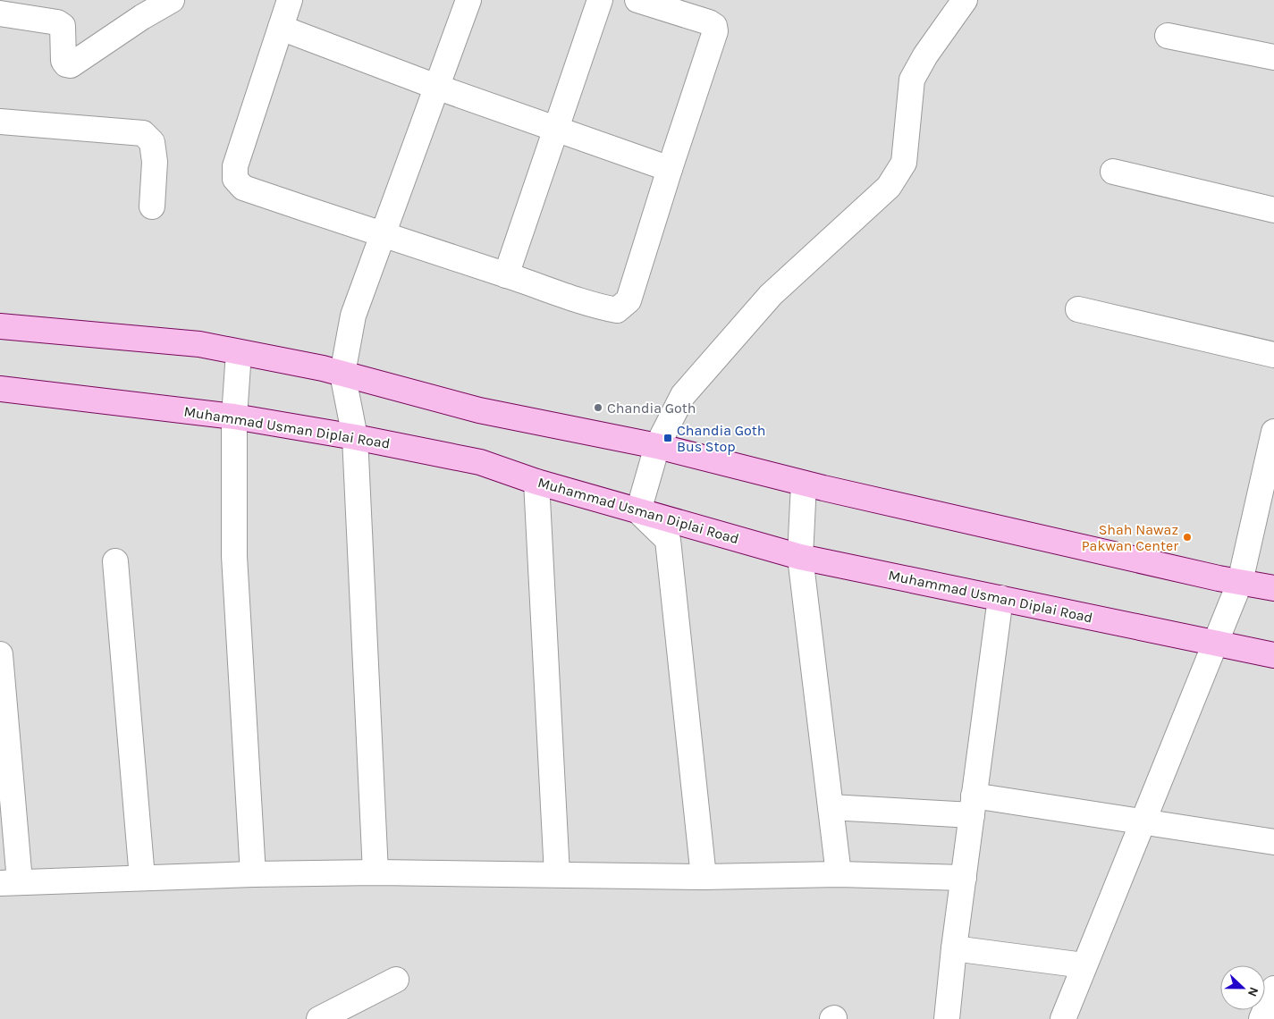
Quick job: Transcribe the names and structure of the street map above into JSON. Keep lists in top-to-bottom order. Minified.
{"streets":{"street":["Muhammad Usman Diplai Road"]},"places":{"other":["Chandia Goth","Shah Nawaz Pakwan Center"],"transit":["Chandia Goth Bus Stop"]},"north":"right"}
